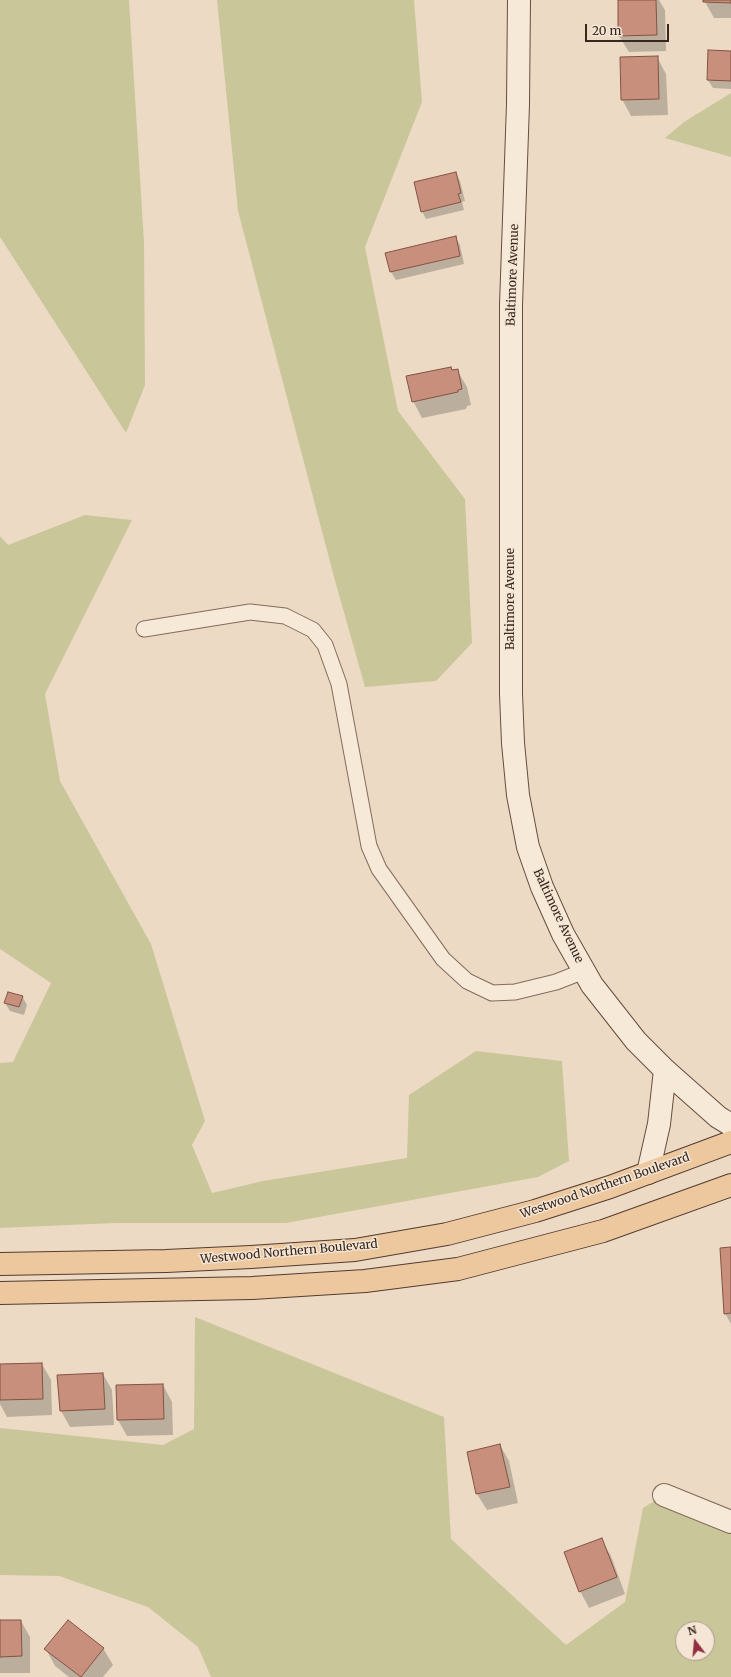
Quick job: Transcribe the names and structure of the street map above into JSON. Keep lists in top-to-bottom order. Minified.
{"streets":{"main road":["Westwood Northern Boulevard"],"street":["Baltimore Avenue"]},"scale_bar":"20 m","north":"top"}
